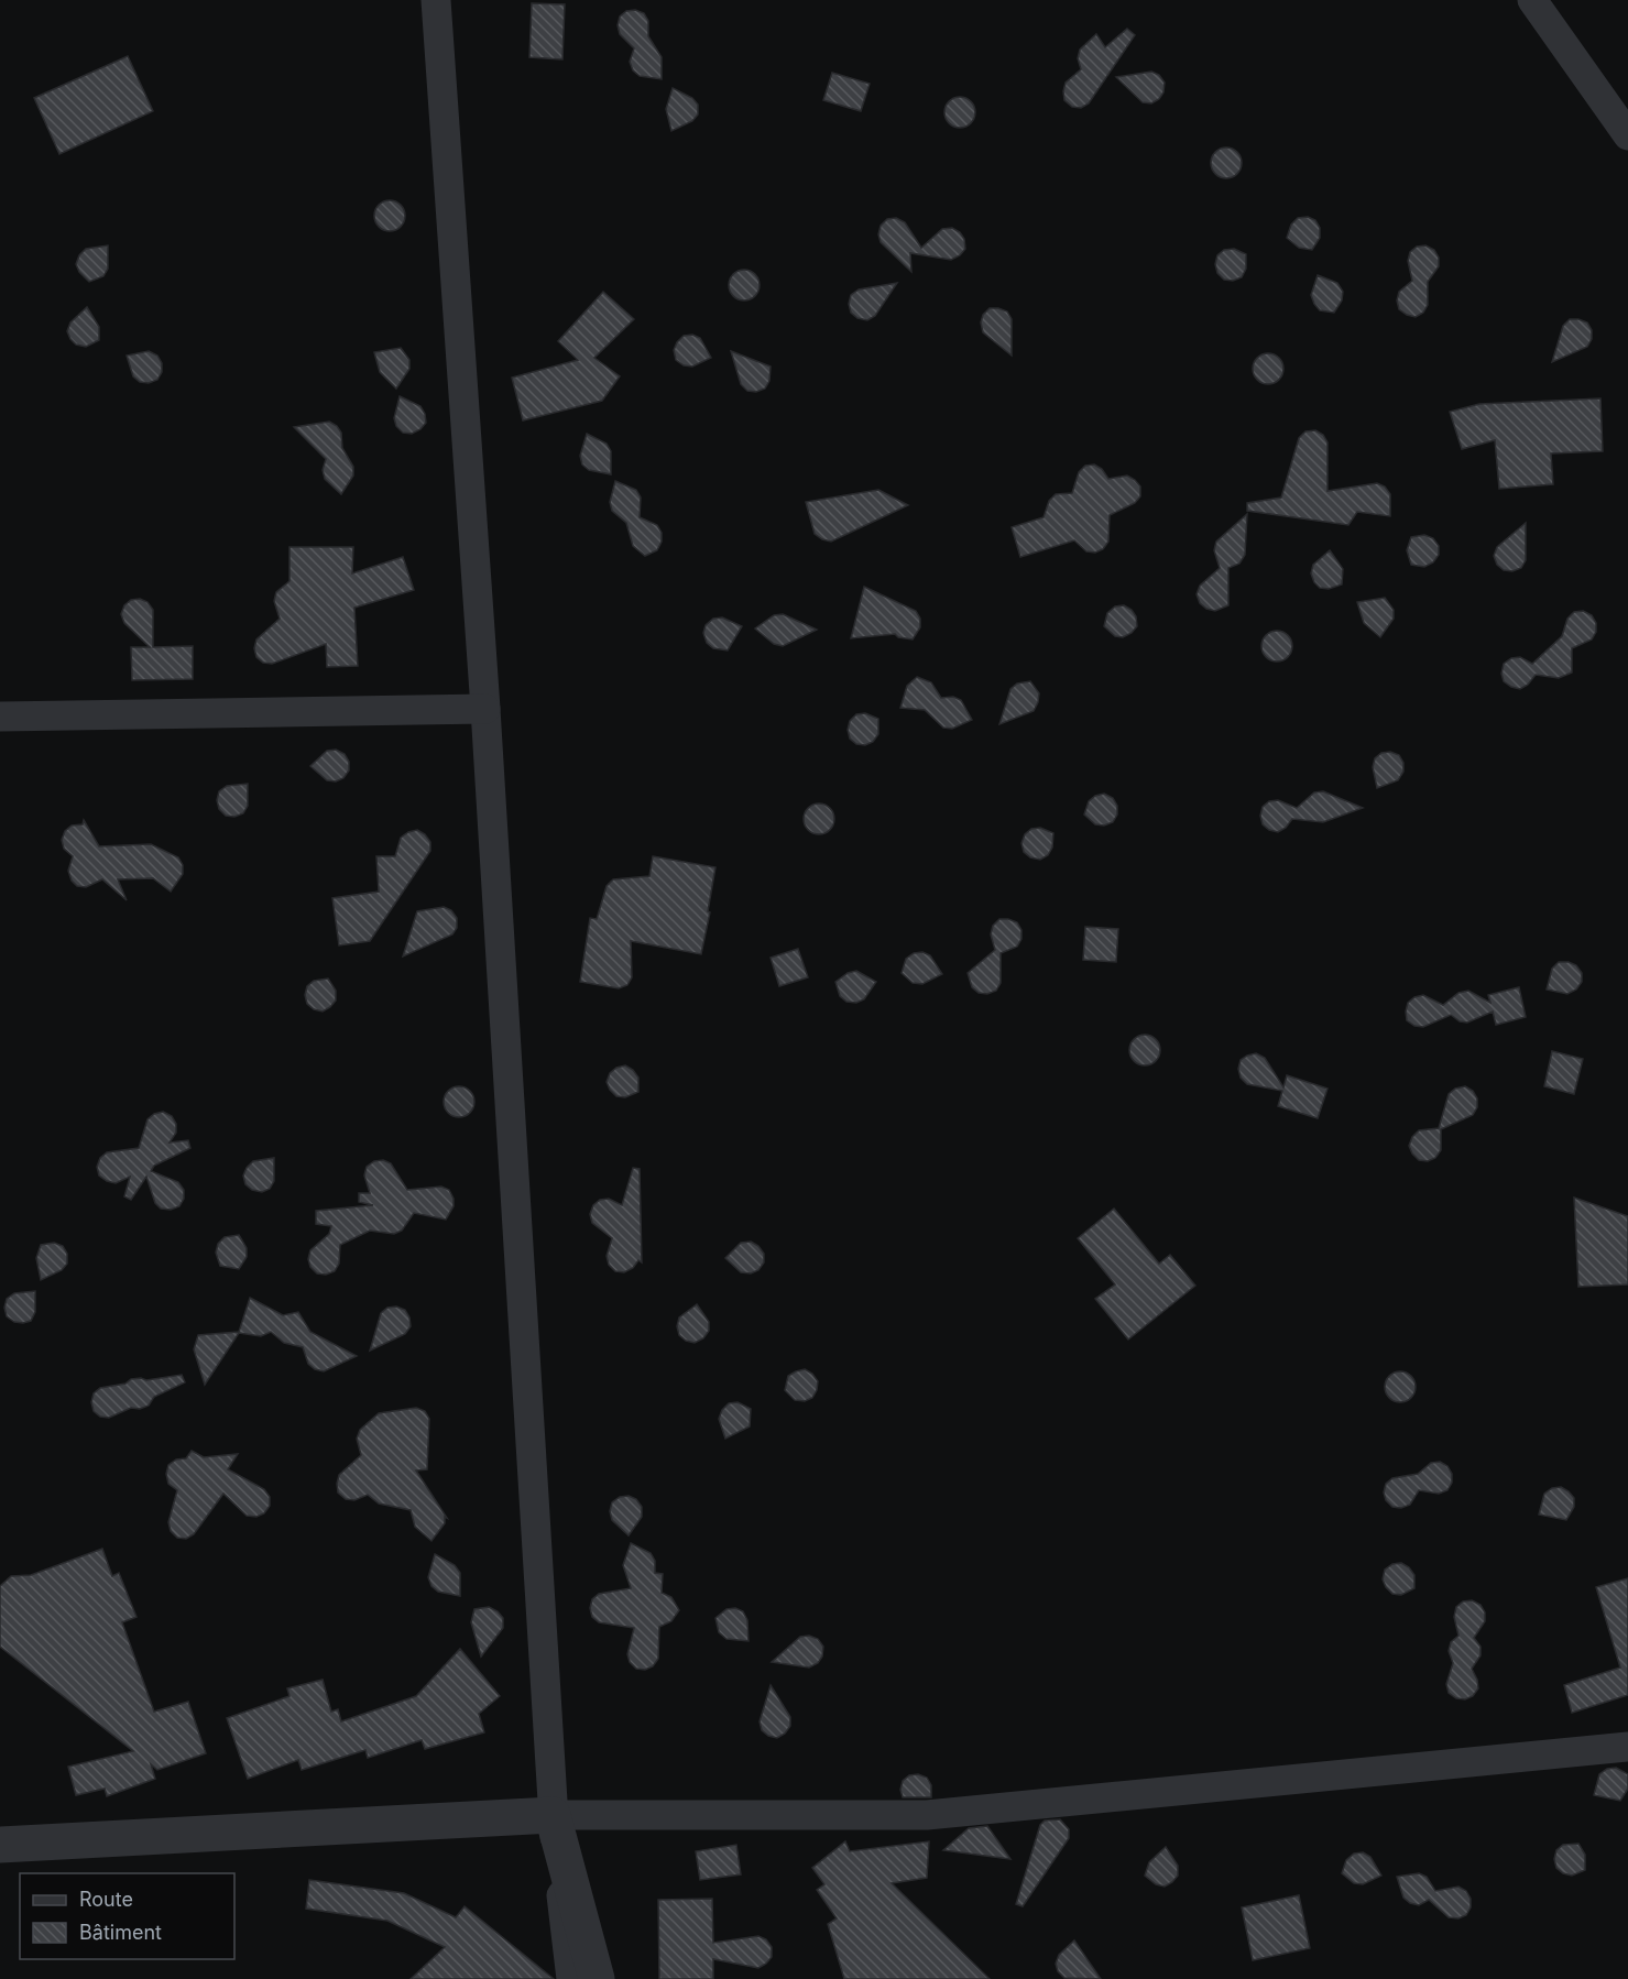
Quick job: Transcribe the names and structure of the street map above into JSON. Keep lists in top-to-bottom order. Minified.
{"legend":["Route","Bâtiment"]}
